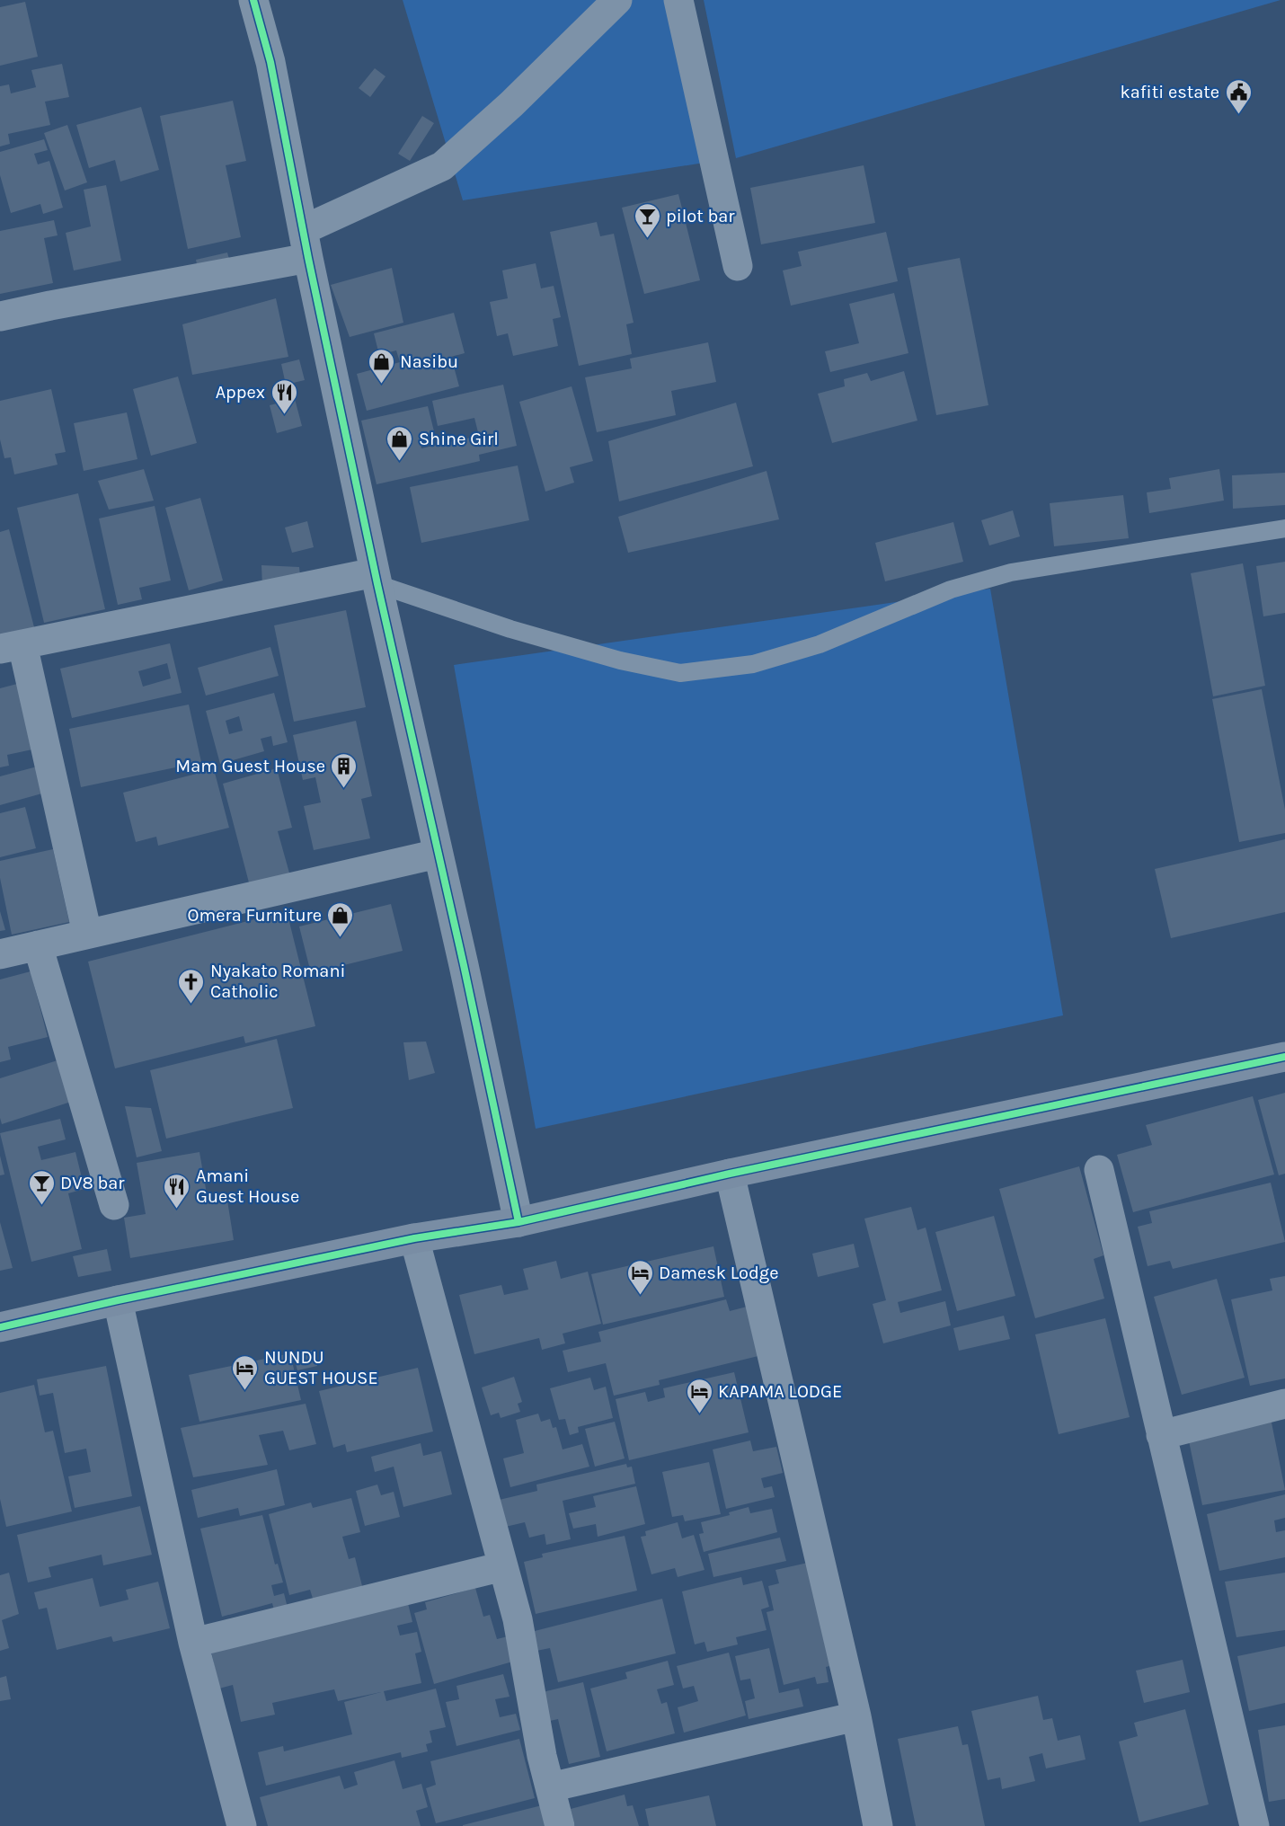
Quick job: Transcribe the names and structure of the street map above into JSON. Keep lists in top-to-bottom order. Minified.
{"places":{"public building":["kafiti estate"],"bar":["pilot bar","DV8 bar"],"shop":["Nasibu","Shine Girl","Omera Furniture"],"restaurant":["Appex","Amani Guest House"],"building":["Mam Guest House"],"church":["Nyakato Romani Catholic"],"hotel":["Damesk Lodge","NUNDU GUEST HOUSE","KAPAMA LODGE"]}}
